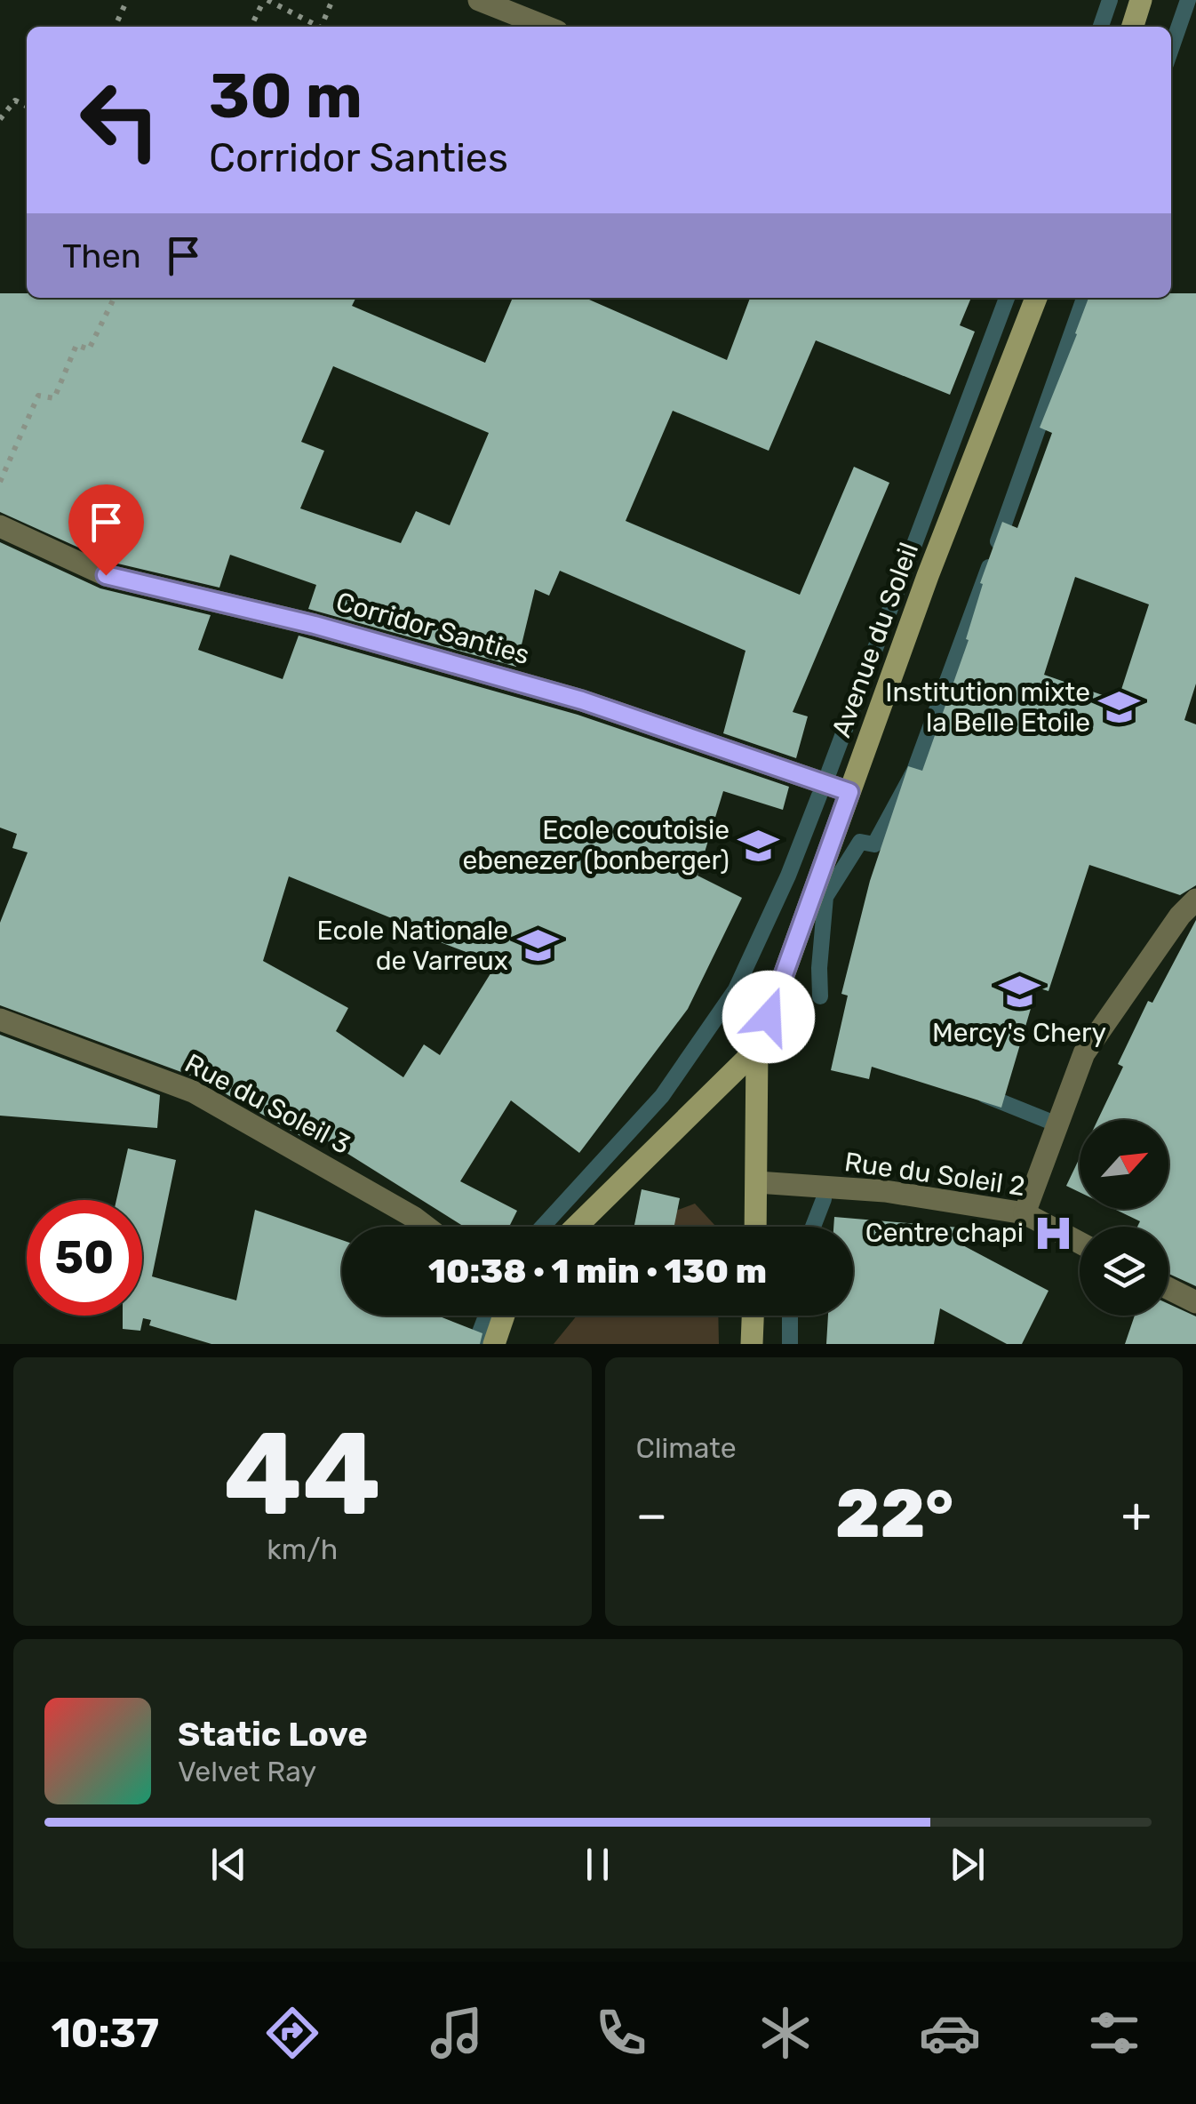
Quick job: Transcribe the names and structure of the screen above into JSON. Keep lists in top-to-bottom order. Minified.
{"streets":{"main road":["Avenue du Soleil"],"street":["Corridor Santies","Rue du Soleil 3","Rue du Soleil 2"]},"crossings":[["Corridor Santies","Avenue du Soleil"]],"places":{"school or university":["Institution mixte la Belle Etoile","Ecole coutoisie ebenezer (bonberger)","Ecole Nationale de Varreux","Mercy's Chery"],"hospital":["Centre chapi"]},"north":"top right","page":{"turn":["30 m","Corridor Santies"],"then":"Then","limit":"50","trip":"10:38 · 1 min · 130 m","tile":[["44","km/h"],"Climate"],"heat":["−","22°","+"],"song":["Static Love","Velvet Ray"],"tabs":"10:37"}}
